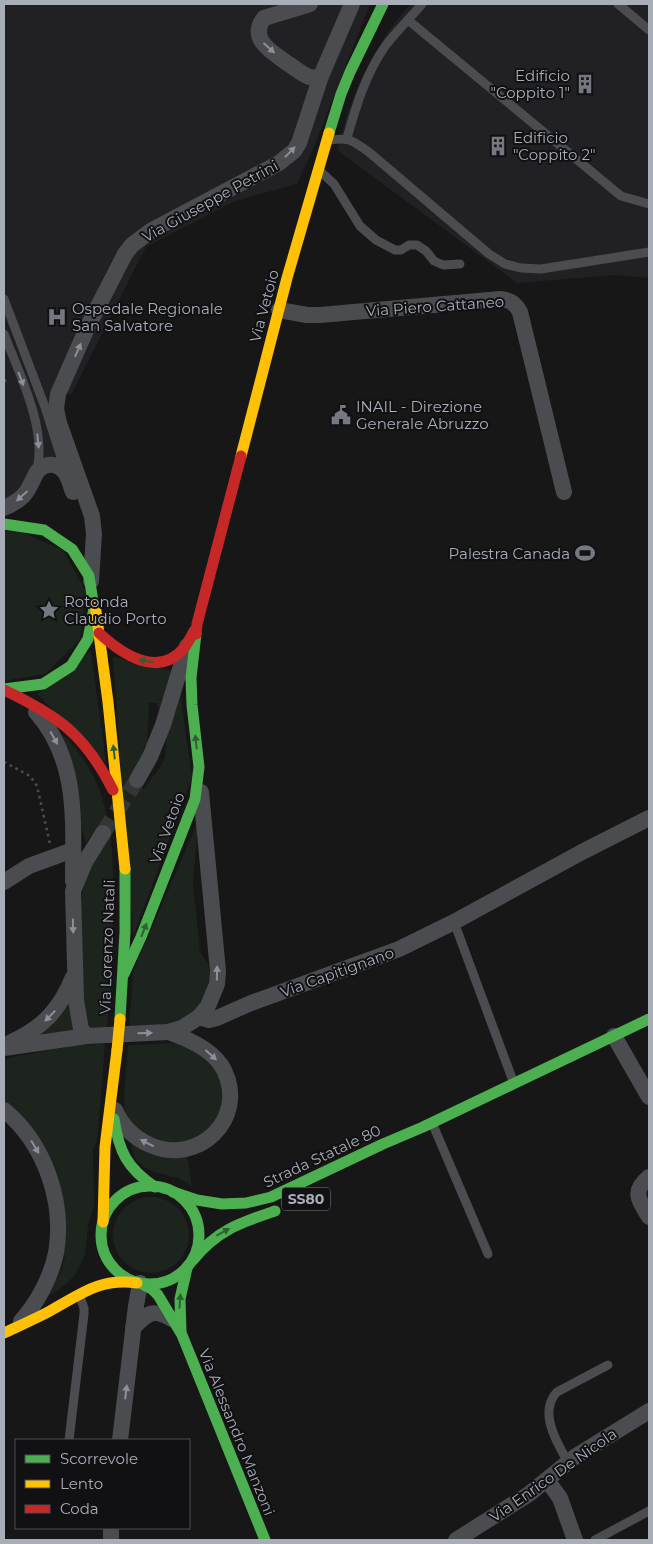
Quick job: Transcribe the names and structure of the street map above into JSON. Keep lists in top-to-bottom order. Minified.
{"streets":{"street":["Via Giuseppe Petrini","Via Vetoio","Via Piero Cattaneo","Via Lorenzo Natali","Via Capitignano","Strada Statale 80","SS80","Via Alessandro Manzoni","Via Enrico De Nicola"]},"crossings":[["Via Vetoio","Via Piero Cattaneo"],["Via Vetoio","Via Lorenzo Natali"],["Via Lorenzo Natali","Strada Statale 80"],["Via Lorenzo Natali","SS80"],["Via Lorenzo Natali","Via Alessandro Manzoni"],["Strada Statale 80","SS80"],["Strada Statale 80","Via Alessandro Manzoni"],["SS80","Via Alessandro Manzoni"]],"one_way":["Via Giuseppe Petrini"],"places":{"building":["Edificio \"Coppito 1\"","Edificio \"Coppito 2\""],"hospital":["Ospedale Regionale San Salvatore"],"public building":["INAIL - Direzione Generale Abruzzo"],"sports":["Palestra Canada"],"place":["Rotonda Claudio Porto"]},"legend":["Scorrevole","Lento","Coda"]}
